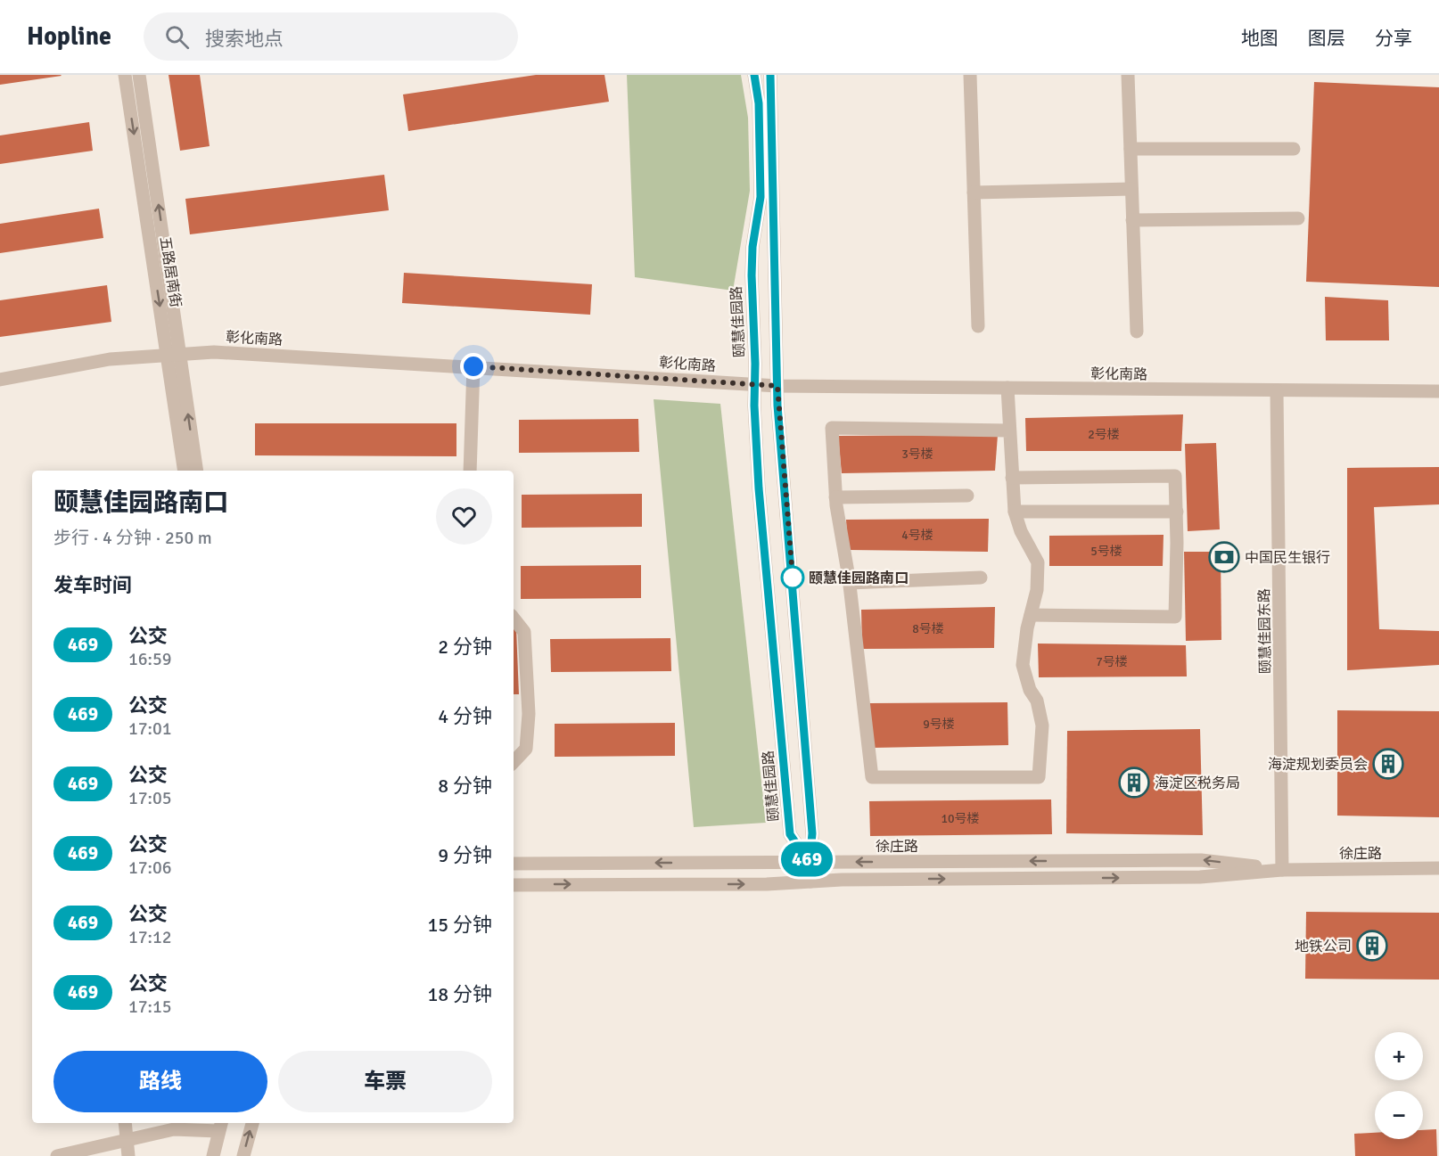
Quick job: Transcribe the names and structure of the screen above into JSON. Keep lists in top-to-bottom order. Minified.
{"streets":{"street":["五路居南街","颐慧佳园路","彰化南路","颐慧佳园东路","徐庄路"]},"crossings":[["五路居南街","彰化南路"],["颐慧佳园路","徐庄路"],["彰化南路","颐慧佳园东路"],["颐慧佳园东路","徐庄路"]],"places":{"bank":["中国民生银行"],"other":["颐慧佳园路南口"],"building":["海淀规划委员会","海淀区税务局","地铁公司"]},"lines":["bus line 469"],"house_numbers":["2号楼","3号楼","4号楼","5号楼","8号楼","7号楼","9号楼","10号楼"],"page":{"header":"Hopline","search":"搜索地点","nav":["地图","图层","分享"],"on_map":"469","heading":[["颐慧佳园路南口","步行 · 4 分钟 · 250 m"],"发车时间"],"list":[{"mark":"469","name":"公交","note":"16:59","value":"2 分钟"},{"mark":"469","name":"公交","note":"17:01","value":"4 分钟"},{"mark":"469","name":"公交","note":"17:05","value":"8 分钟"},{"mark":"469","name":"公交","note":"17:06","value":"9 分钟"},{"mark":"469","name":"公交","note":"17:12","value":"15 分钟"},{"mark":"469","name":"公交","note":"17:15","value":"18 分钟"}],"map_buttons":["+","−"],"buttons":["路线","车票"]}}
